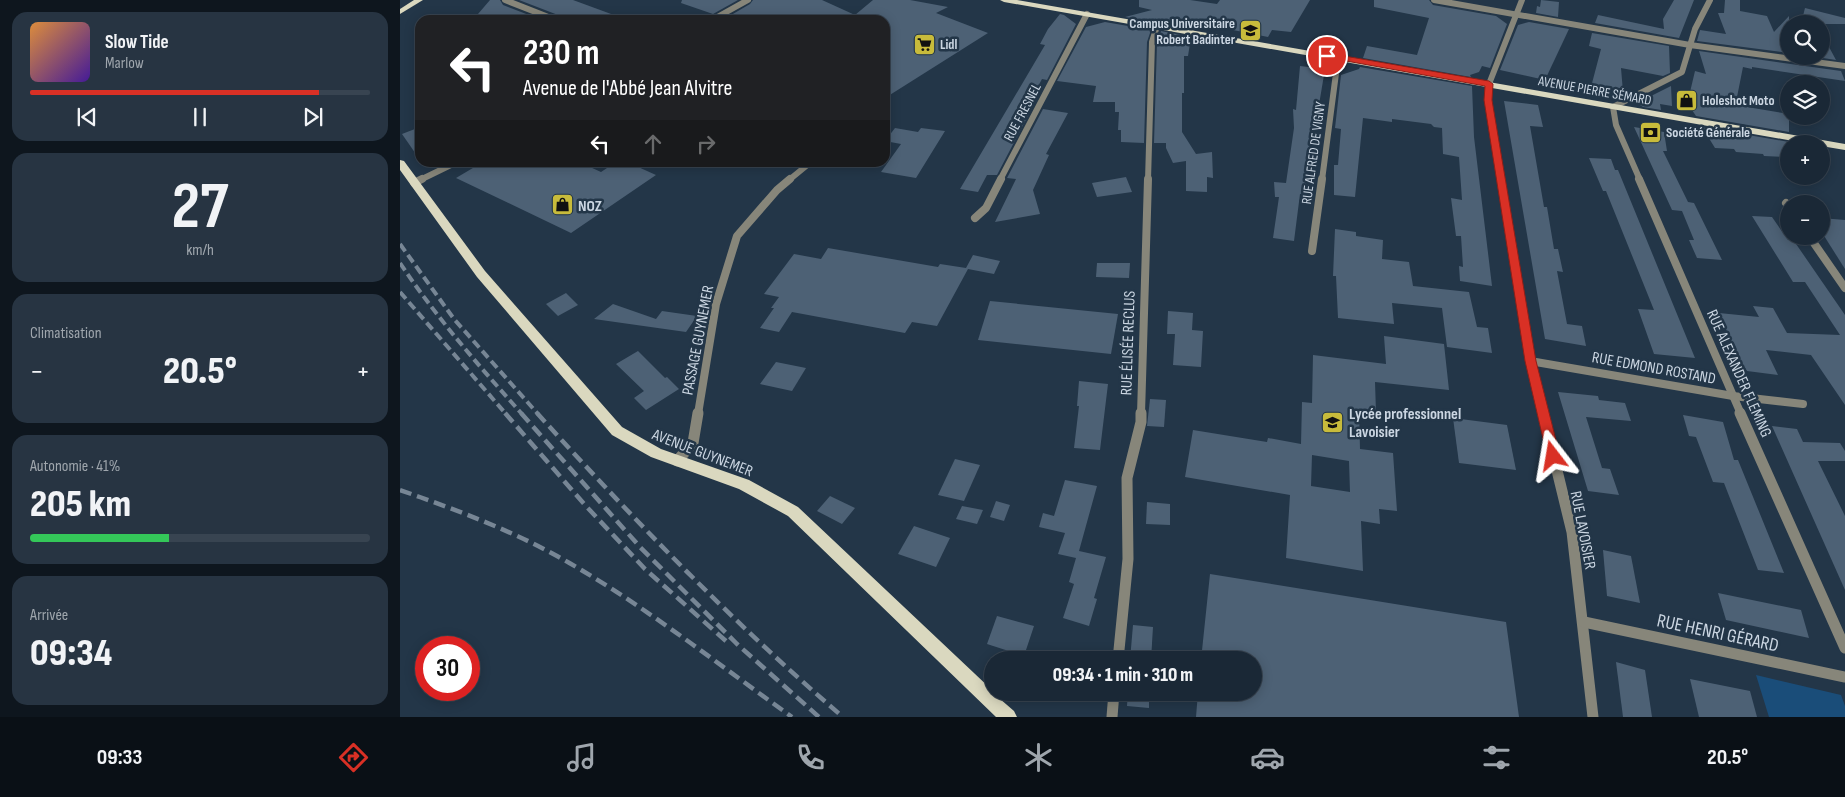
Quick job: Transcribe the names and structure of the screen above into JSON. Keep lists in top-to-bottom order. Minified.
{"streets":{"main road":["AVENUE PIERRE SÉMARD","AVENUE GUYNEMER"],"street":["RUE FRESNEL","RUE ALFRED DE VIGNY","PASSAGE GUYNEMER","RUE ÉLISÉE RECLUS","RUE EDMOND ROSTAND","RUE ALEXANDER FLEMING","RUE LAVOISIER","RUE HENRI GÉRARD"]},"crossings":[["AVENUE PIERRE SÉMARD","RUE FRESNEL"],["AVENUE PIERRE SÉMARD","RUE ALFRED DE VIGNY"],["AVENUE PIERRE SÉMARD","RUE ÉLISÉE RECLUS"],["AVENUE PIERRE SÉMARD","RUE ALEXANDER FLEMING"],["AVENUE PIERRE SÉMARD","RUE LAVOISIER"],["PASSAGE GUYNEMER","AVENUE GUYNEMER"],["RUE EDMOND ROSTAND","RUE ALEXANDER FLEMING"],["RUE EDMOND ROSTAND","RUE LAVOISIER"],["RUE LAVOISIER","RUE HENRI GÉRARD"]],"places":{"school or university":["Campus Universitaire Robert Badinter","Lycée professionnel Lavoisier"],"supermarket":["Lidl"],"shop":["Holeshot Moto","NOZ"],"bank":["Société Générale"]},"page":{"map_buttons":["+","−"],"turn":["230 m","Avenue de l'Abbé Jean Alvitre"],"song":["Slow Tide","Marlow"],"tile":[["27","km/h"],"Climatisation",["Autonomie · 41%","205 km"],["Arrivée","09:34"]],"heat":["−","20.5°","+"],"limit":"30","trip":"09:34 · 1 min · 310 m","tabs":["09:33","20.5°"]}}
